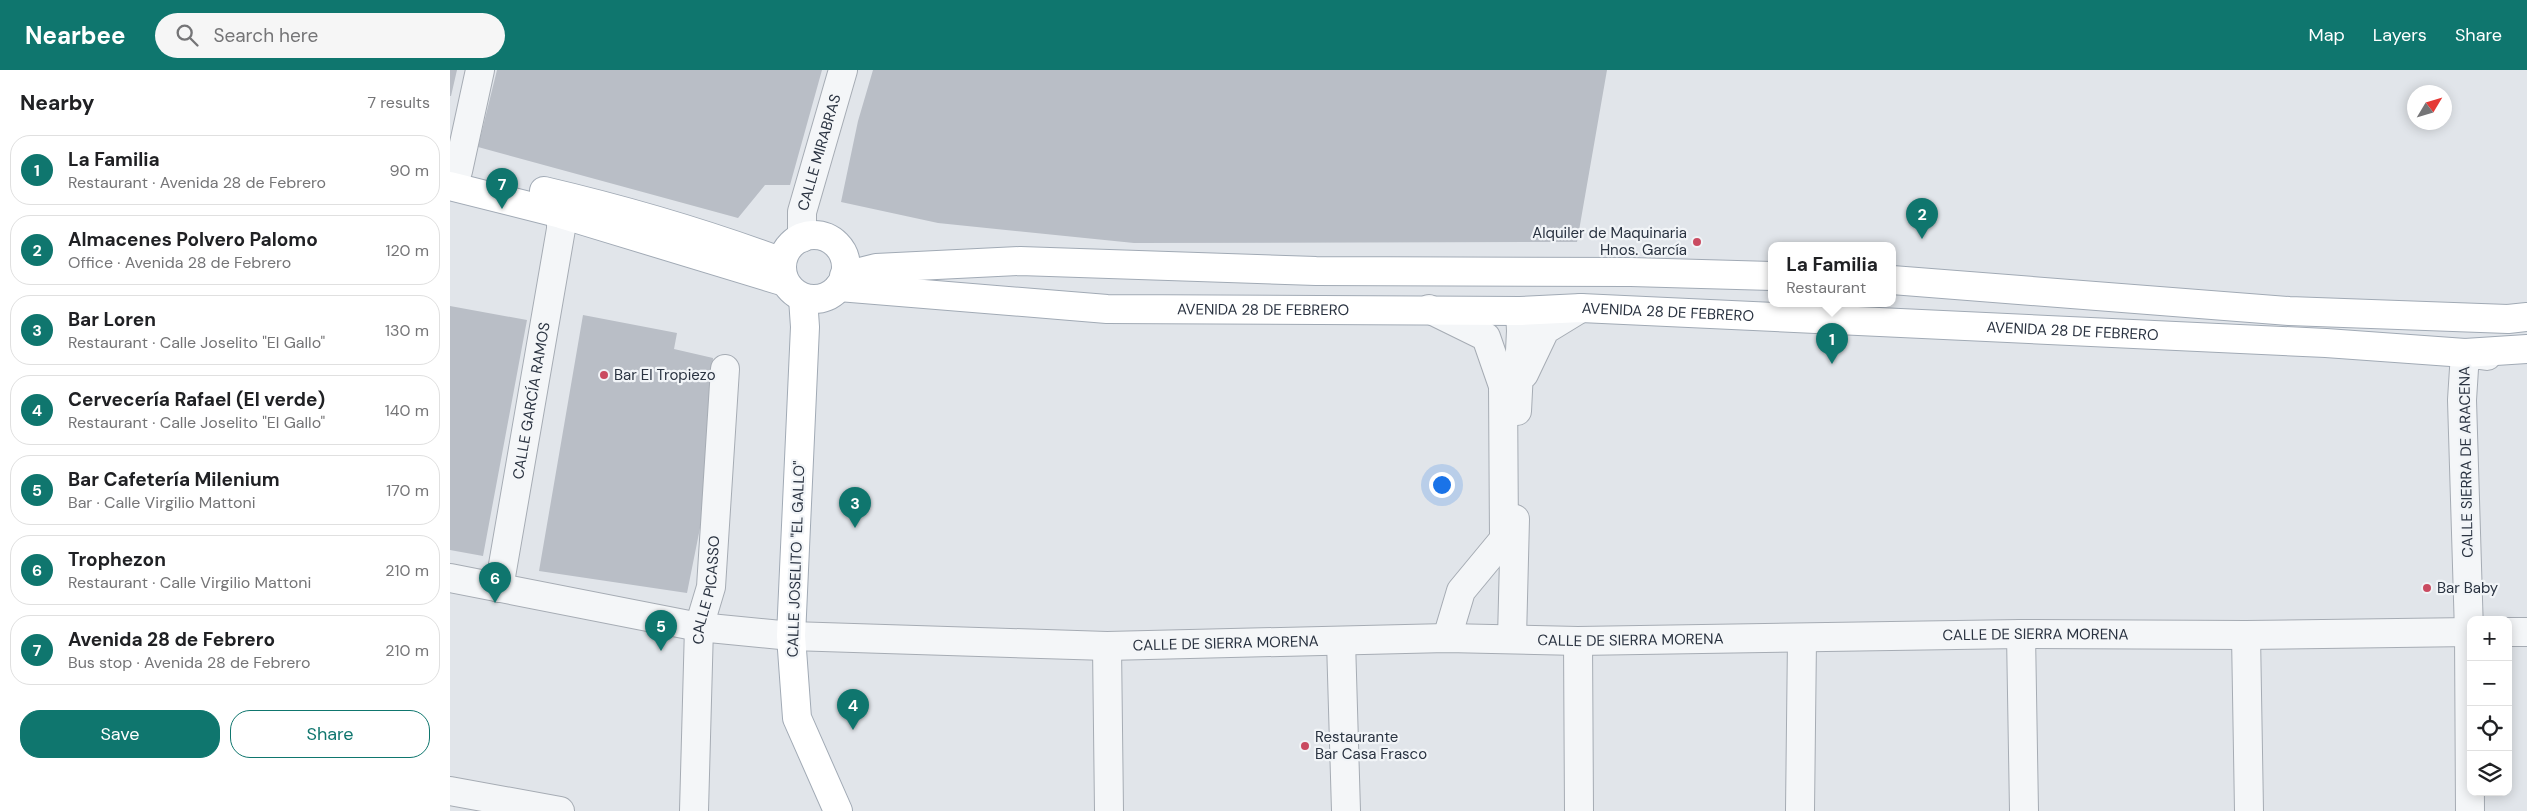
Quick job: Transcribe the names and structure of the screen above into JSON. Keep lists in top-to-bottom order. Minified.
{"streets":{"main road":["AVENIDA 28 DE FEBRERO","CALLE JOSELITO \"EL GALLO\""],"street":["CALLE MIRABRAS","CALLE GARCÍA RAMOS","CALLE SIERRA DE ARACENA","CALLE PICASSO","CALLE DE SIERRA MORENA"]},"crossings":[["CALLE MIRABRAS","AVENIDA 28 DE FEBRERO"],["CALLE MIRABRAS","CALLE JOSELITO \"EL GALLO\""],["AVENIDA 28 DE FEBRERO","CALLE SIERRA DE ARACENA"],["AVENIDA 28 DE FEBRERO","CALLE JOSELITO \"EL GALLO\""],["CALLE GARCÍA RAMOS","CALLE DE SIERRA MORENA"],["CALLE JOSELITO \"EL GALLO\"","CALLE DE SIERRA MORENA"],["CALLE PICASSO","CALLE DE SIERRA MORENA"]],"places":["Alquiler de Maquinaria Hnos. García","Bar El Tropiezo","Bar Baby","Restaurante Bar Casa Frasco"],"north":"top right","page":{"header":"Nearbee","search":"Search here","nav":["Map","Layers","Share"],"heading":["Nearby","7 results"],"list":[{"mark":"1","name":"La Familia","note":"Restaurant · Avenida 28 de Febrero","value":"90 m"},{"mark":"2","name":"Almacenes Polvero Palomo","note":"Office · Avenida 28 de Febrero","value":"120 m"},{"mark":"3","name":"Bar Loren","note":"Restaurant · Calle Joselito \"El Gallo\"","value":"130 m"},{"mark":"4","name":"Cervecería Rafael (El verde)","note":"Restaurant · Calle Joselito \"El Gallo\"","value":"140 m"},{"mark":"5","name":"Bar Cafetería Milenium","note":"Bar · Calle Virgilio Mattoni","value":"170 m"},{"mark":"6","name":"Trophezon","note":"Restaurant · Calle Virgilio Mattoni","value":"210 m"},{"mark":"7","name":"Avenida 28 de Febrero","note":"Bus stop · Avenida 28 de Febrero","value":"210 m"}],"pins":["7","2","1","3","6","5","4"],"popup":["La Familia","Restaurant"],"map_buttons":["+","−"],"buttons":["Save","Share"]}}
